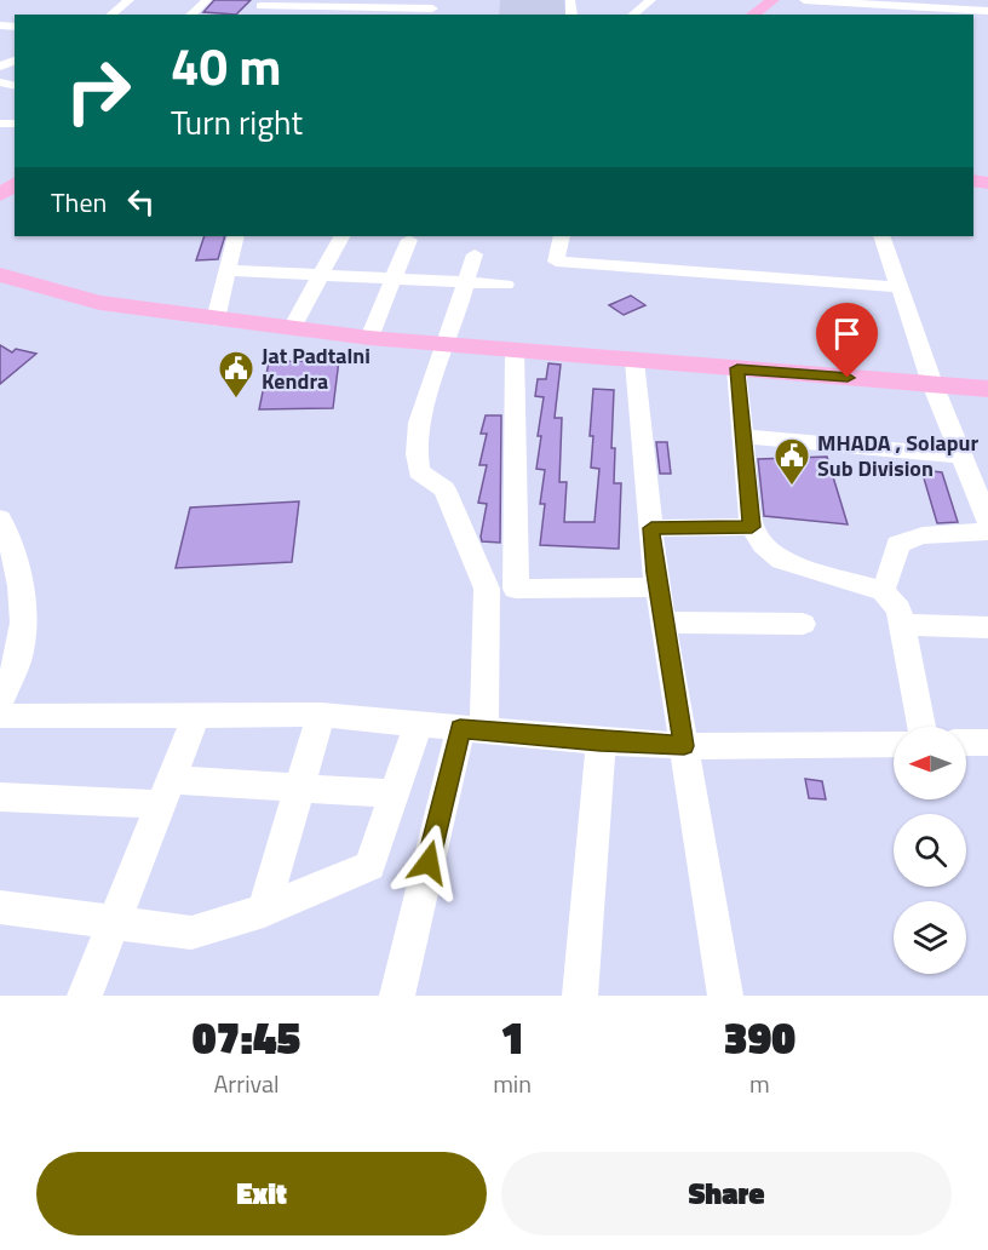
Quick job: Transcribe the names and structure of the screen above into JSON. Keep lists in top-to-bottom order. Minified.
{"places":{"public building":["Jat Padtalni Kendra","MHADA , Solapur Sub Division"]},"north":"left","page":{"turn":["40 m","Turn right"],"then":"Then","eta":["07:45","Arrival","1","min","390","m"],"buttons":["Exit","Share"]}}
